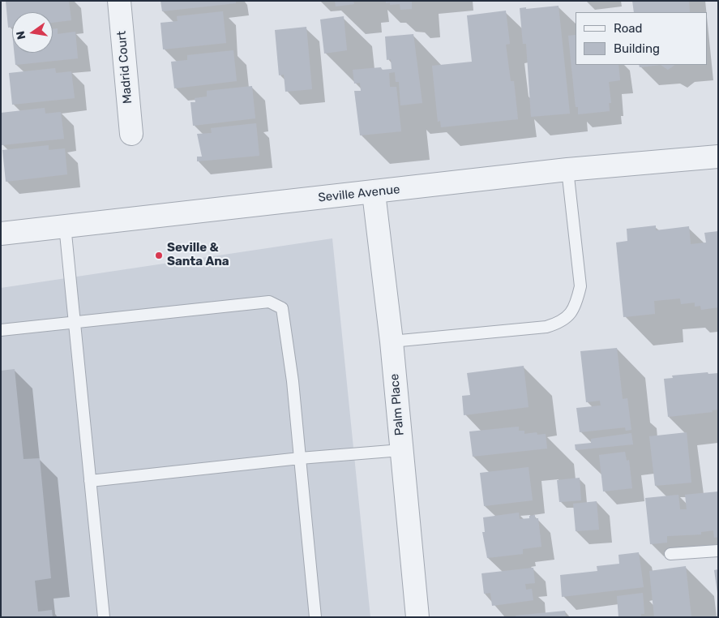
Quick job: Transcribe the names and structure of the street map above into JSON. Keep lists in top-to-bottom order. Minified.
{"streets":{"street":["Madrid Court","Seville Avenue","Palm Place"]},"crossings":[["Seville Avenue","Palm Place"]],"places":["Seville & Santa Ana"],"legend":["Road","Building"],"north":"left"}
